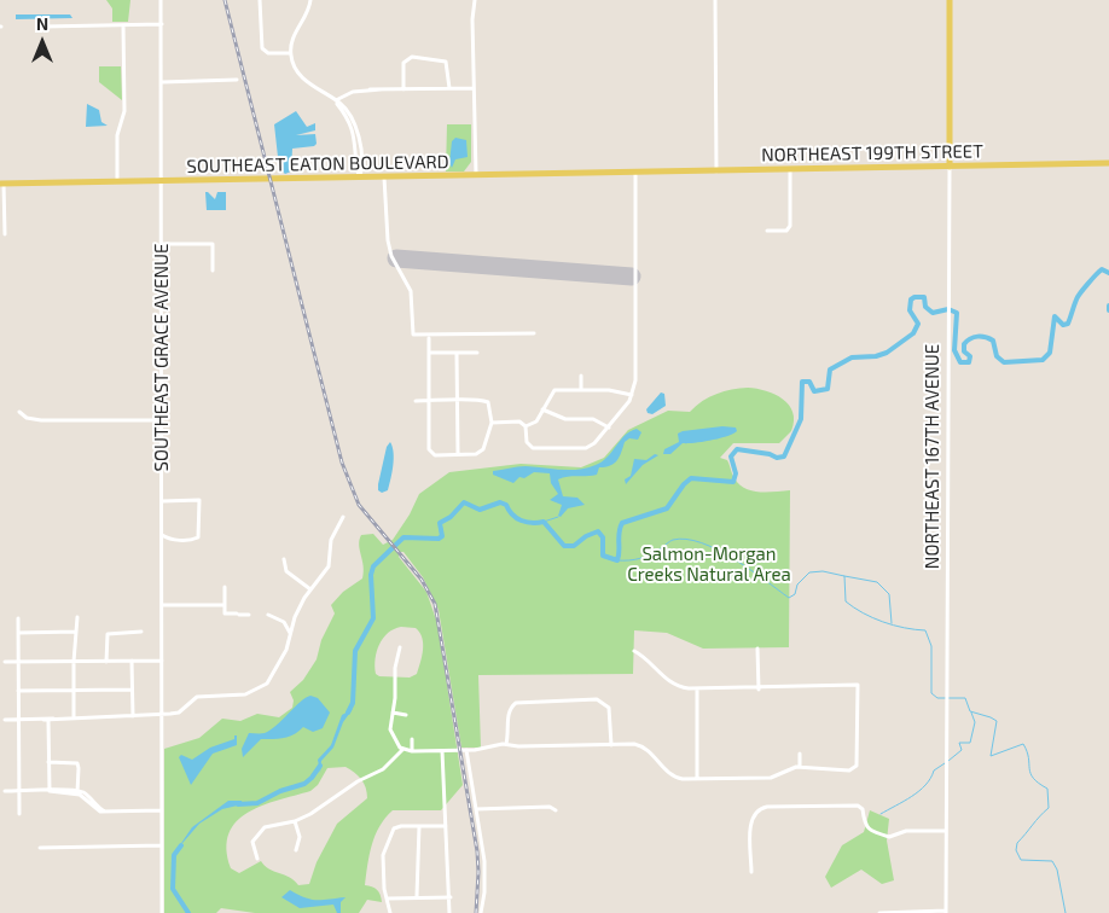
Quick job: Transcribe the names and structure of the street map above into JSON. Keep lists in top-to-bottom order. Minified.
{"streets":{"main road":["NORTHEAST 199TH STREET","SOUTHEAST EATON BOULEVARD","NORTHEAST 167TH AVENUE"],"street":["SOUTHEAST GRACE AVENUE"]},"crossings":[["NORTHEAST 199TH STREET","SOUTHEAST EATON BOULEVARD"],["NORTHEAST 199TH STREET","NORTHEAST 167TH AVENUE"],["SOUTHEAST EATON BOULEVARD","SOUTHEAST GRACE AVENUE"]],"parks":["Salmon-Morgan Creeks Natural Area"],"north":"top"}
